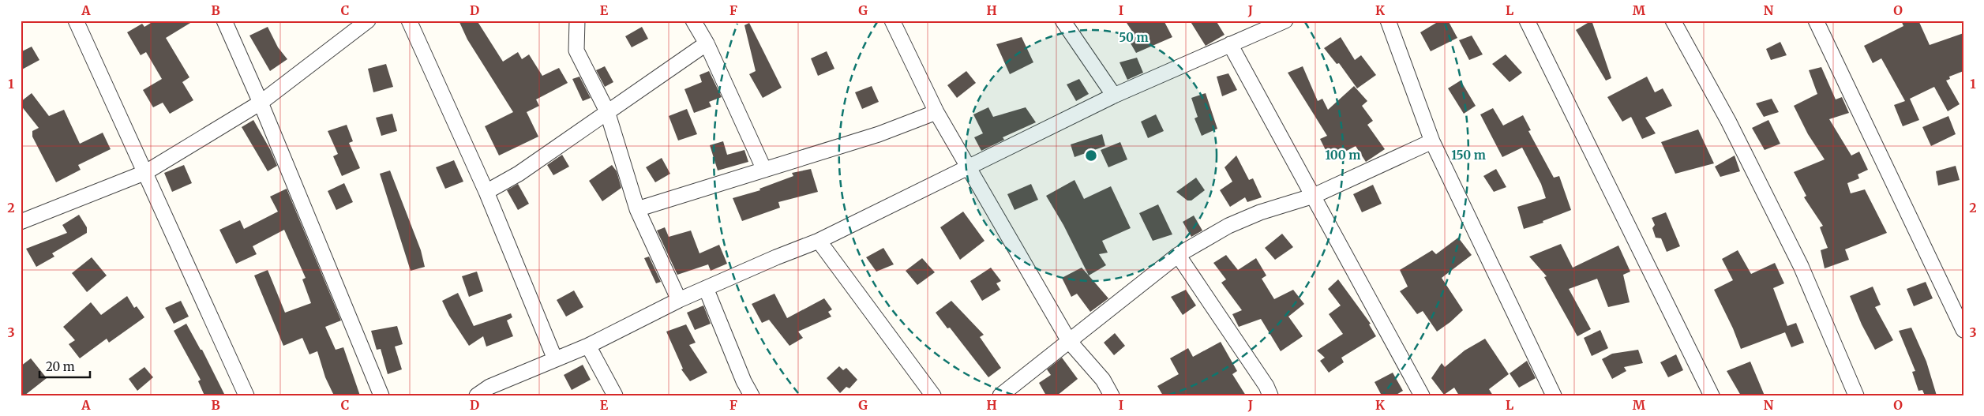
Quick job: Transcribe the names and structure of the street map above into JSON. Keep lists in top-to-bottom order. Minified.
{"scale_bar":"20 m","grid":{"columns":["A","B","C","D","E","F","G","H","I","J","K","L","M","N","O"],"rows":["1","2","3"]},"rings":["50 m","100 m","150 m"]}
